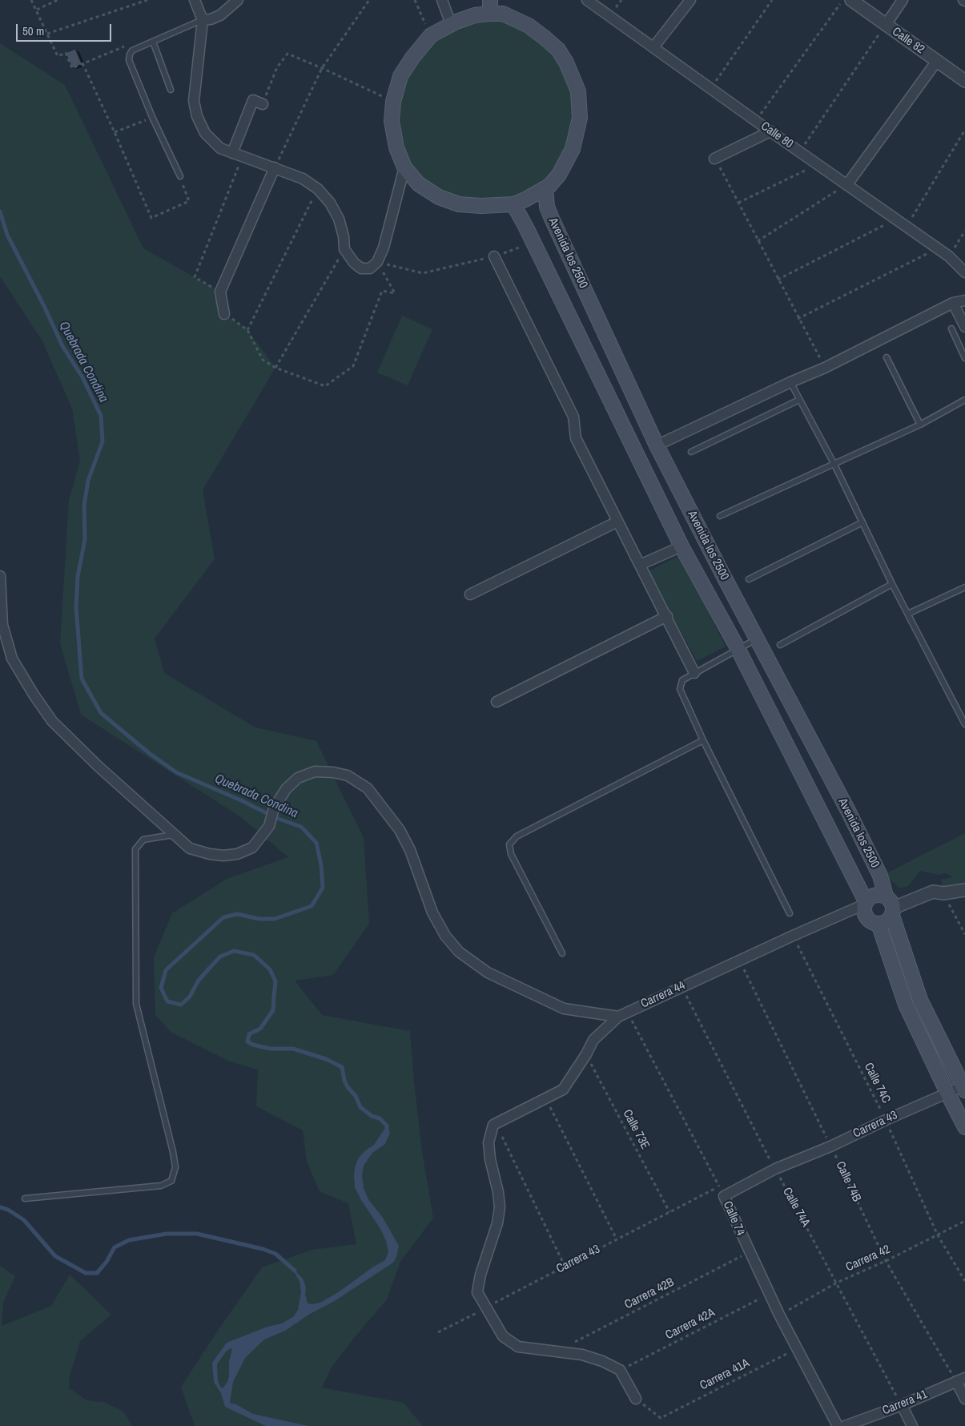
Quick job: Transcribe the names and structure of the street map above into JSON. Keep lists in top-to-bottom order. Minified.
{"streets":{"main road":["Avenida los 2500"],"street":["Calle 82","Calle 80","Carrera 44","Carrera 43","Calle 74","Carrera 41"],"path":["Calle 74C","Calle 73E","Calle 74B","Calle 74A","Carrera 42","Carrera 42B","Carrera 42A","Carrera 41A"]},"crossings":[["Avenida los 2500","Carrera 44"],["Avenida los 2500","Carrera 43"],["Carrera 44","Calle 74C"],["Carrera 44","Calle 73E"],["Carrera 44","Calle 74B"],["Carrera 44","Calle 74A"],["Carrera 44","Calle 74"],["Calle 74C","Carrera 43"],["Calle 74C","Carrera 42"],["Carrera 43","Calle 73E"],["Carrera 43","Calle 74B"],["Carrera 43","Calle 74A"],["Carrera 43","Calle 74"],["Calle 74B","Carrera 42"],["Calle 74B","Carrera 41"],["Calle 74A","Carrera 42"],["Calle 74A","Carrera 41"],["Calle 74","Carrera 42"],["Calle 74","Carrera 42B"],["Calle 74","Carrera 42A"],["Calle 74","Carrera 41A"]],"water":["Quebrada Condina"],"scale_bar":"50 m"}
